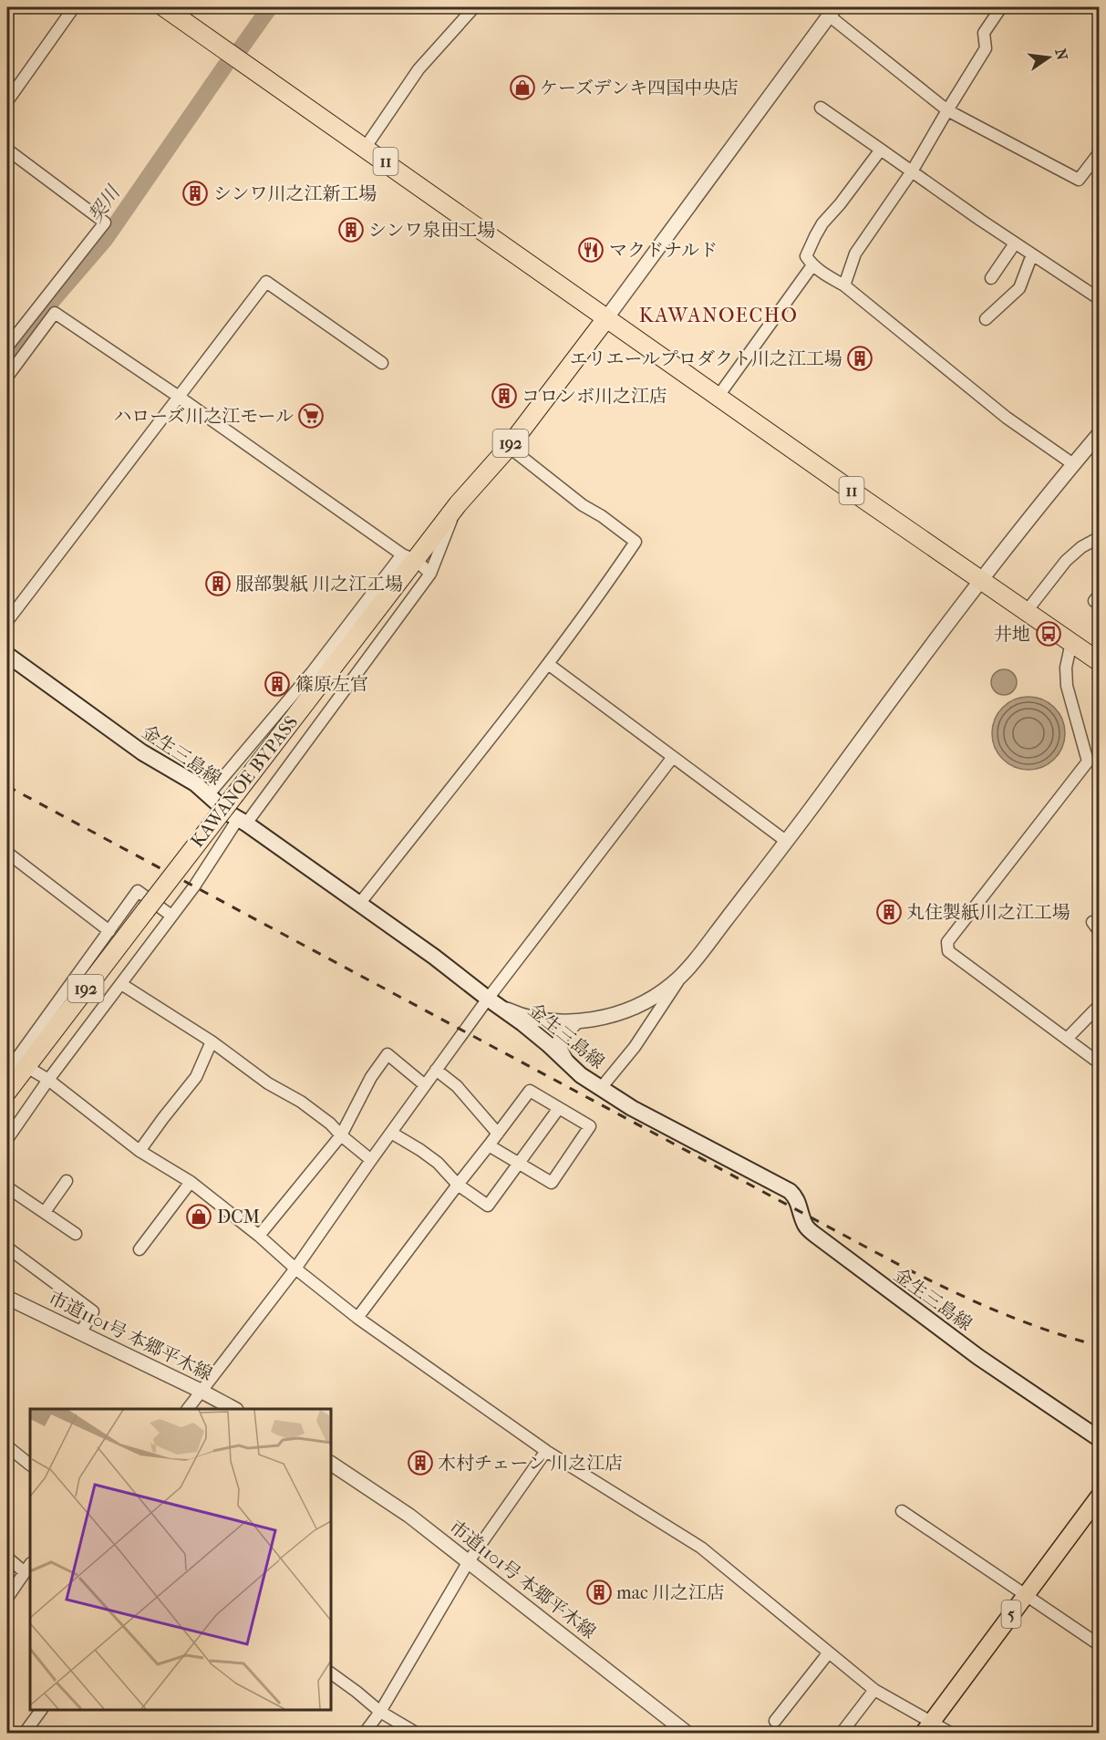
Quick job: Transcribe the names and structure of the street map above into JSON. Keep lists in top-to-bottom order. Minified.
{"streets":{"highway":["11","192","KAWANOE BYPASS"],"main road":["金生三島線","5"],"street":["市道1101号 本郷平木線"]},"crossings":[["11","KAWANOE BYPASS"]],"districts":["KAWANOECHO"],"water":["契川"],"places":{"shop":["ケーズデンキ四国中央店","DCM"],"building":["シンワ川之江新工場","シンワ泉田工場","エリエールプロダクト川之江工場","コロンボ川之江店","服部製紙 川之江工場","篠原左官","丸住製紙川之江工場","木村チェーン 川之江店","mac 川之江店"],"restaurant":["マクドナルド"],"supermarket":["ハローズ川之江モール"],"bus stop":["井地"]},"north":"right"}
